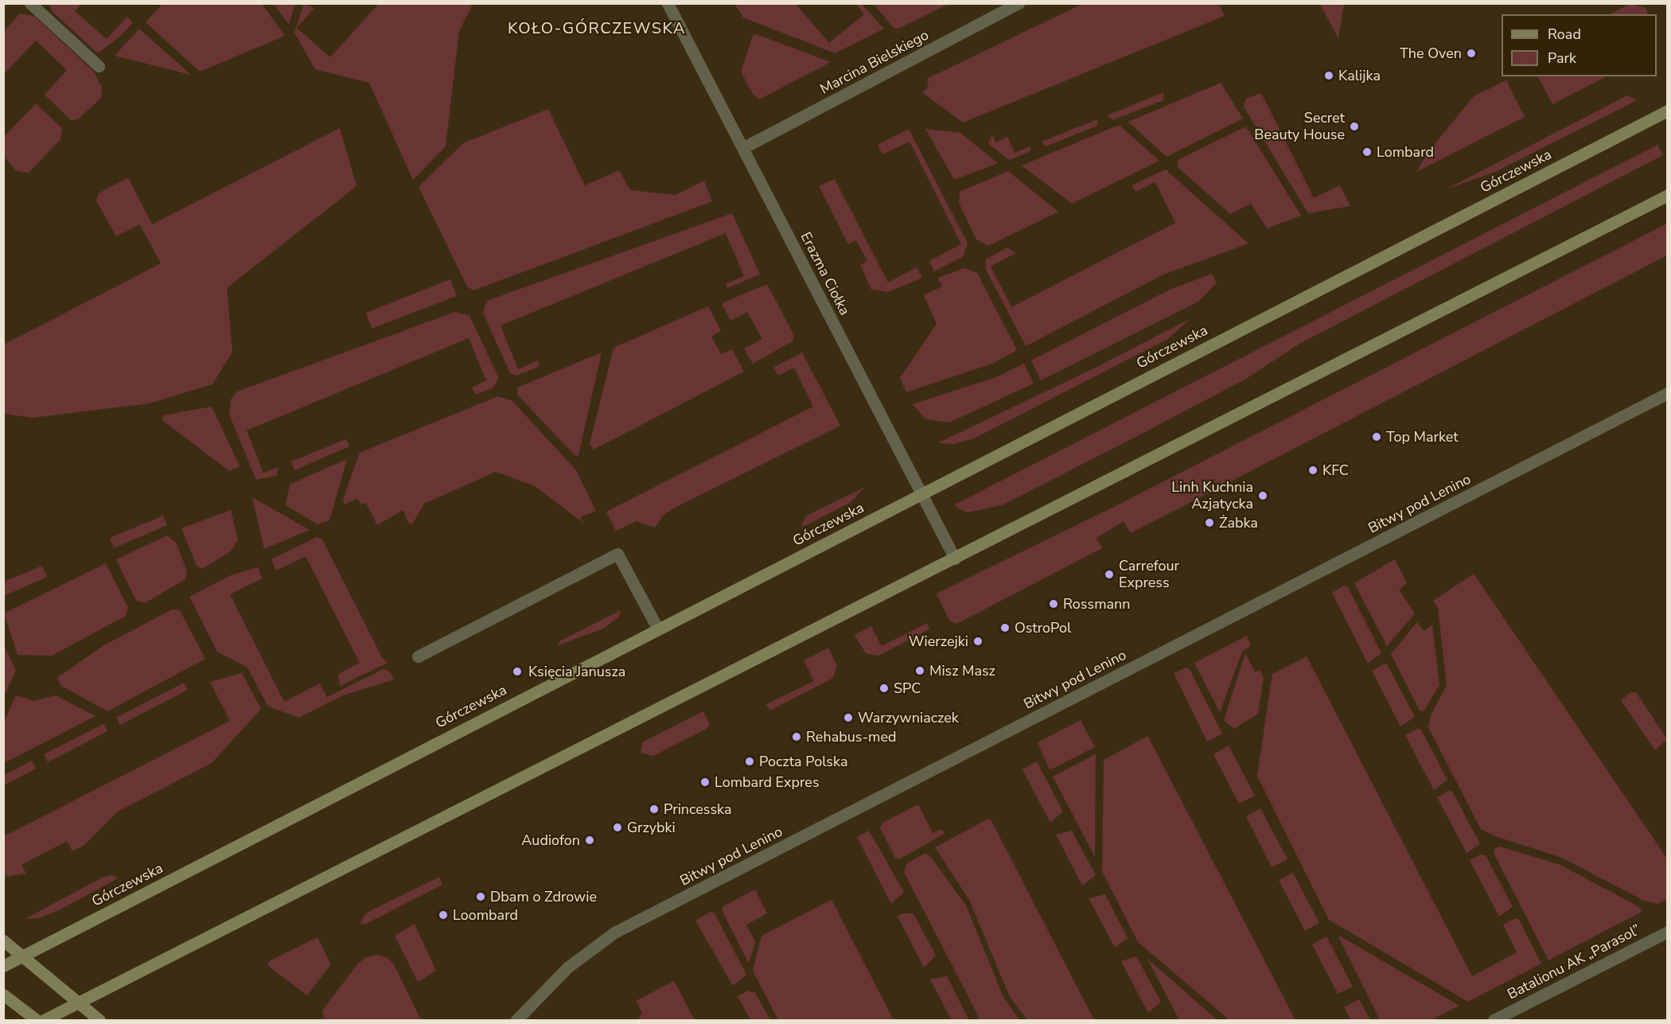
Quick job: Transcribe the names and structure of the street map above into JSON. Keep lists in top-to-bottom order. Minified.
{"streets":{"main road":["Górczewska"],"street":["Marcina Bielskiego","Erazma Ciołka","Bitwy pod Lenino","Batalionu AK „Parasol”"]},"crossings":[["Marcina Bielskiego","Erazma Ciołka"],["Górczewska","Erazma Ciołka"]],"districts":["KOŁO-GÓRCZEWSKA"],"places":["The Oven","Kalijka","Secret Beauty House","Lombard","Top Market","KFC","Linh Kuchnia Azjatycka","Żabka","Carrefour Express","Rossmann","OstroPol","Wierzejki","Misz Masz","Księcia Janusza","SPC","Warzywniaczek","Rehabus-med","Poczta Polska","Lombard Expres","Princesska","Grzybki","Audiofon","Dbam o Zdrowie","Loombard"],"legend":["Road","Park"]}
